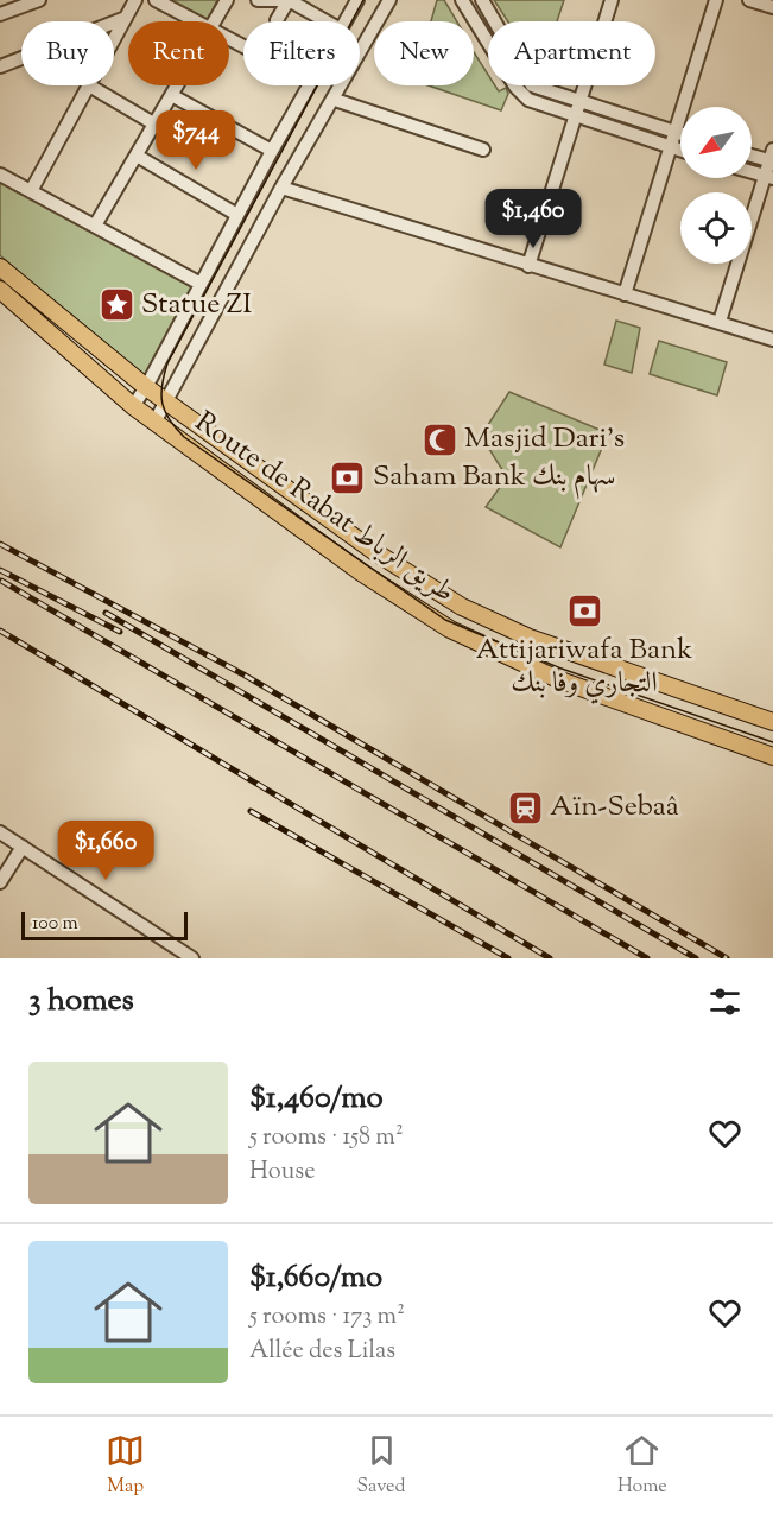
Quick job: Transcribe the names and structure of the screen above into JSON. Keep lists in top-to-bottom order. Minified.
{"streets":{"main road":["Route de Rabat طريق الرباط"]},"places":{"place":["Statue ZI"],"mosque":["Masjid Dari's"],"bank":["Saham Bank سهام بنك","Attijariwafa Bank التجاري وفا بنك"],"station":["Aïn-Sebaâ"]},"scale_bar":"100 m","north":"bottom left","page":{"chip":["Buy","Rent","Filters","New","Apartment"],"price":["$744","$1,460","$1,660"],"scale":"100 m","heading":"3 homes","list":[{"name":"$1,460/mo","note":"5 rooms · 158 m² · House"},{"name":"$1,660/mo","note":"5 rooms · 173 m² · Allée des Lilas"}],"tabs":["Map","Saved","Home"]}}
